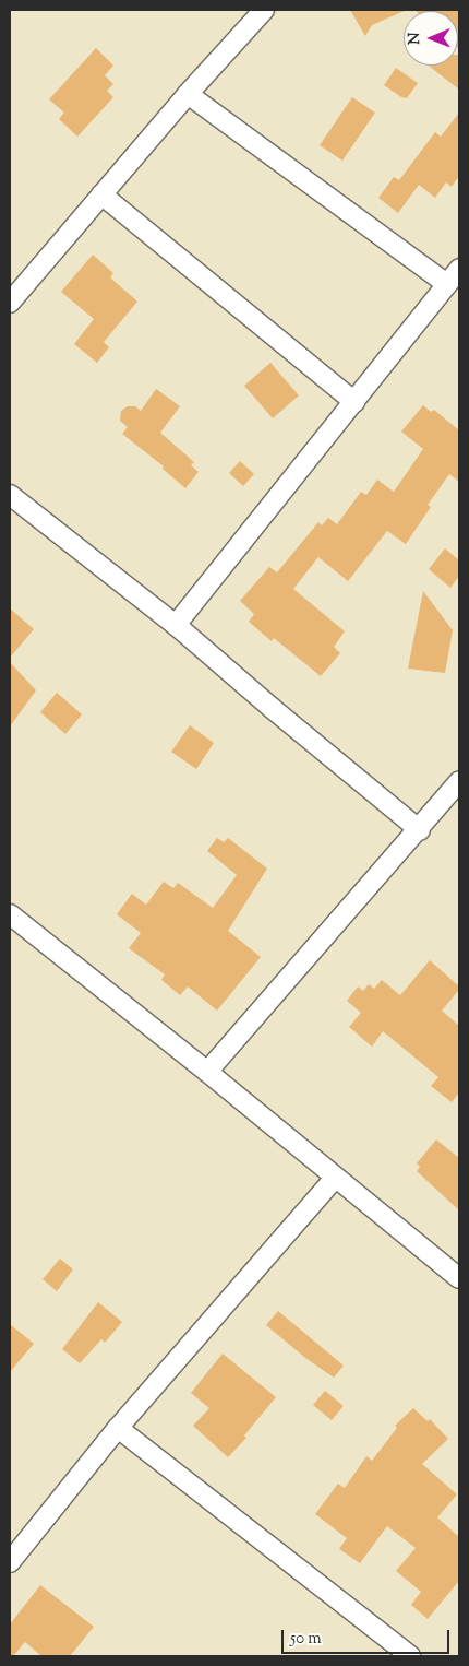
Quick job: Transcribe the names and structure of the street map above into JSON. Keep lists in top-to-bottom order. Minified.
{"scale_bar":"50 m","north":"left"}
